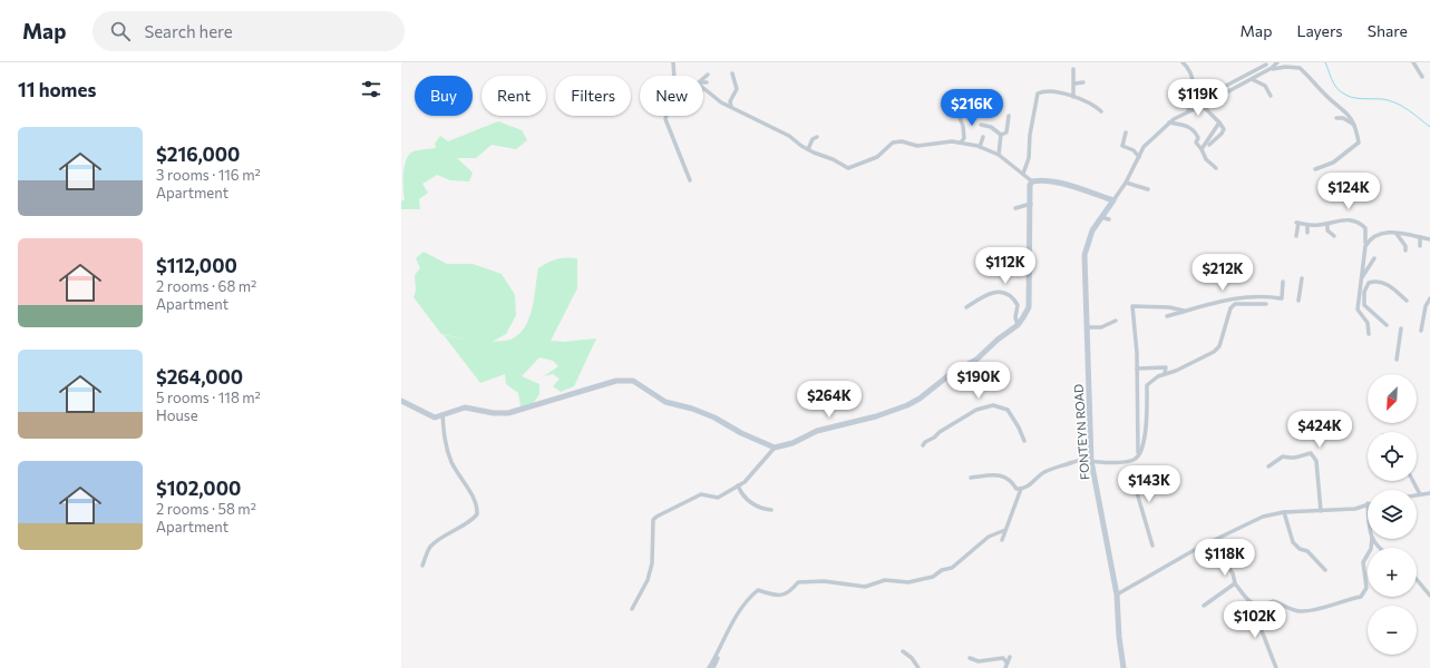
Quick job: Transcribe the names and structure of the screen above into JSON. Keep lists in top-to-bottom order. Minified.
{"streets":{"street":["FONTEYN ROAD"]},"north":"bottom left","page":{"header":"Map","search":"Search here","nav":["Map","Layers","Share"],"heading":"11 homes","chip":["Buy","Rent","Filters","New"],"price":["$119K","$216K","$124K","$112K","$212K","$190K","$264K","$424K","$143K","$118K","$102K"],"list":[{"name":"$216,000","note":"3 rooms · 116 m² · Apartment"},{"name":"$112,000","note":"2 rooms · 68 m² · Apartment"},{"name":"$264,000","note":"5 rooms · 118 m² · House"},{"name":"$102,000","note":"2 rooms · 58 m² · Apartment"}],"map_buttons":["+","−"]}}
